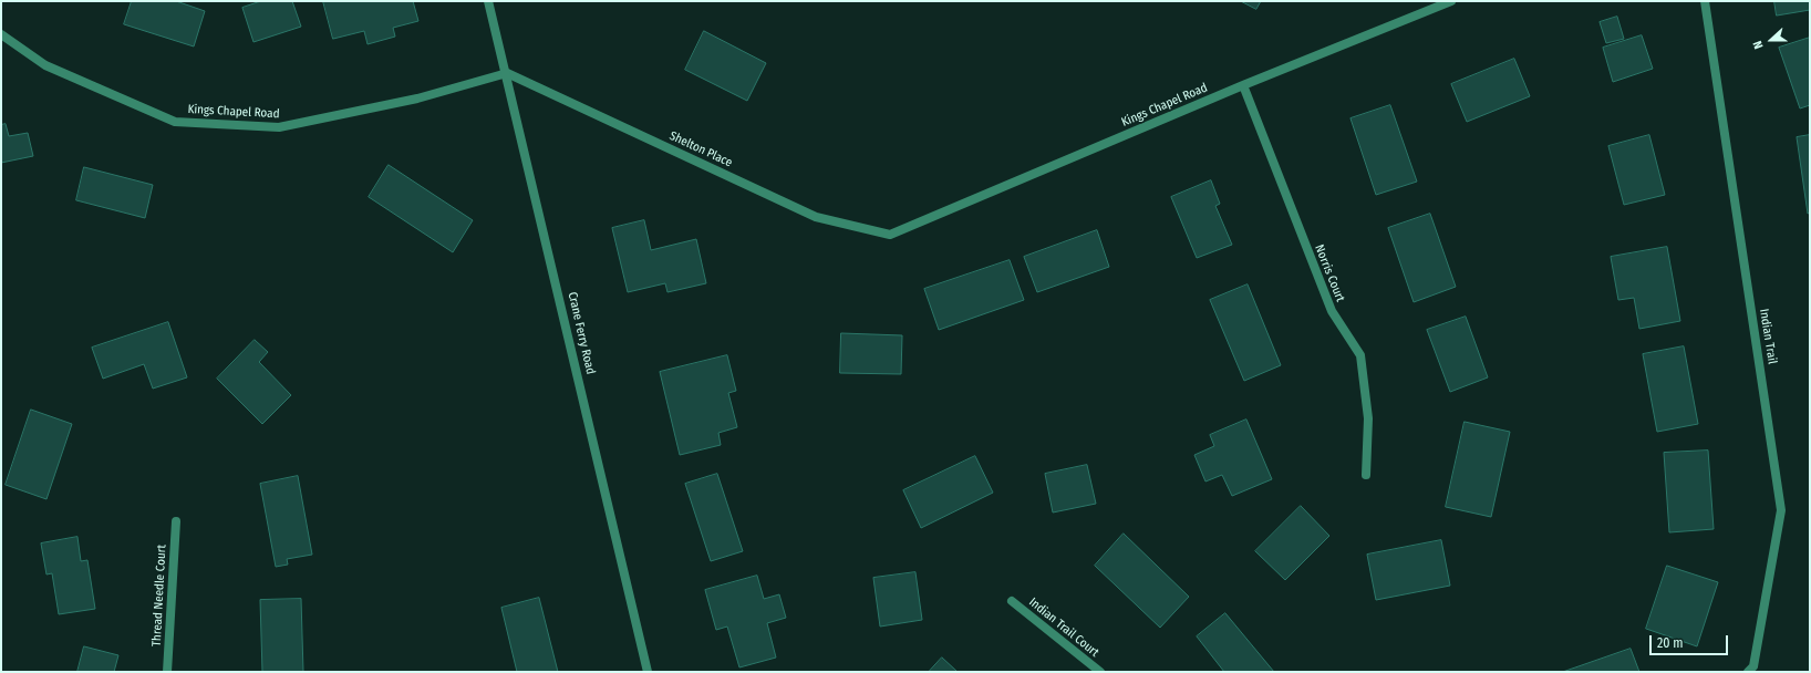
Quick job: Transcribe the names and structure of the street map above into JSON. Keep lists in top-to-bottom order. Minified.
{"streets":{"street":["Kings Chapel Road","Shelton Place","Norris Court","Crane Ferry Road","Indian Trail","Thread Needle Court","Indian Trail Court"]},"crossings":[["Kings Chapel Road","Shelton Place"],["Kings Chapel Road","Norris Court"],["Kings Chapel Road","Crane Ferry Road"],["Shelton Place","Crane Ferry Road"]],"scale_bar":"20 m","north":"left"}
